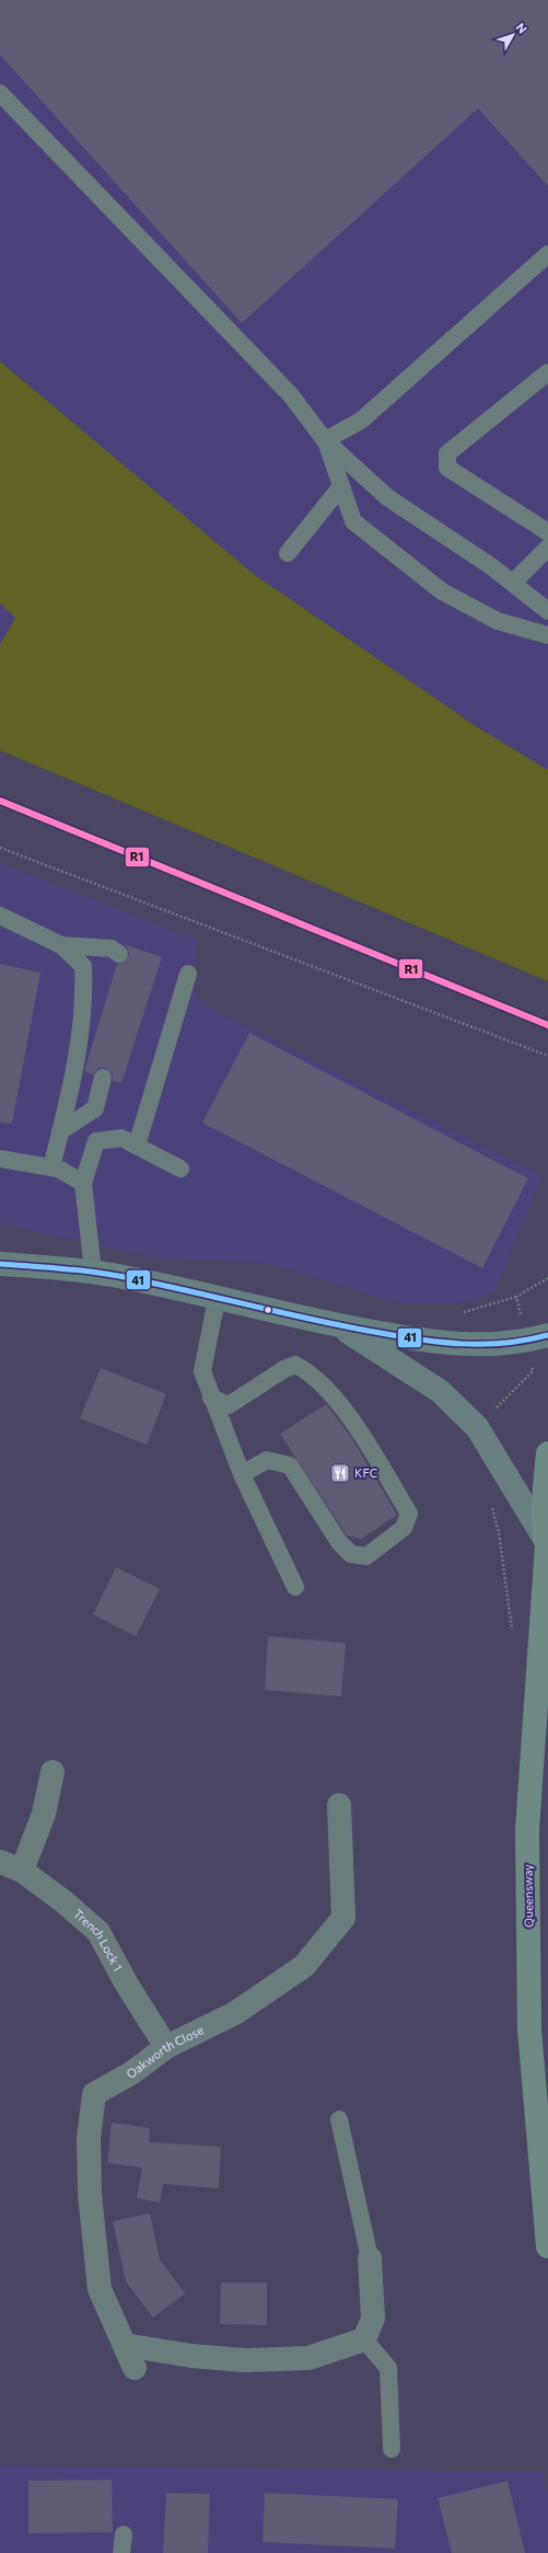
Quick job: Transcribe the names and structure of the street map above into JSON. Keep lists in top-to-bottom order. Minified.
{"streets":{"highway":["Queensway"],"street":["Trench Lock 1","Oakworth Close"]},"crossings":[["Trench Lock 1","Oakworth Close"]],"places":{"restaurant":["KFC"]},"lines":["transit line R1","transit line 41"],"north":"top right"}
